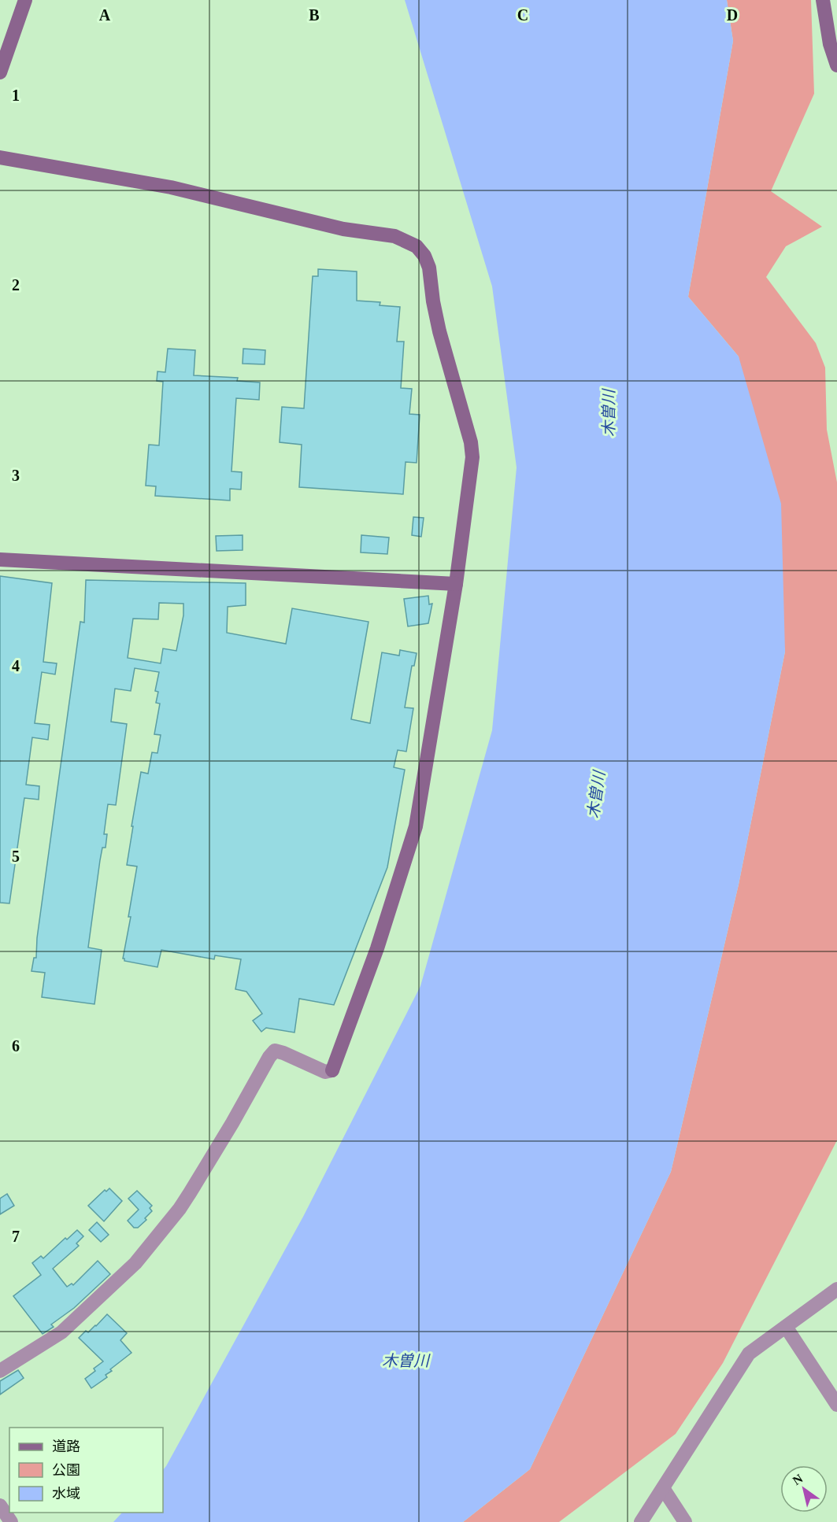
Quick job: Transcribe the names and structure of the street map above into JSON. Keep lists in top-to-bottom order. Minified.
{"water":["木曽川"],"legend":["道路","公園","水域"],"north":"top left","grid":{"columns":["A","B","C","D"],"rows":["1","2","3","4","5","6","7"]}}
